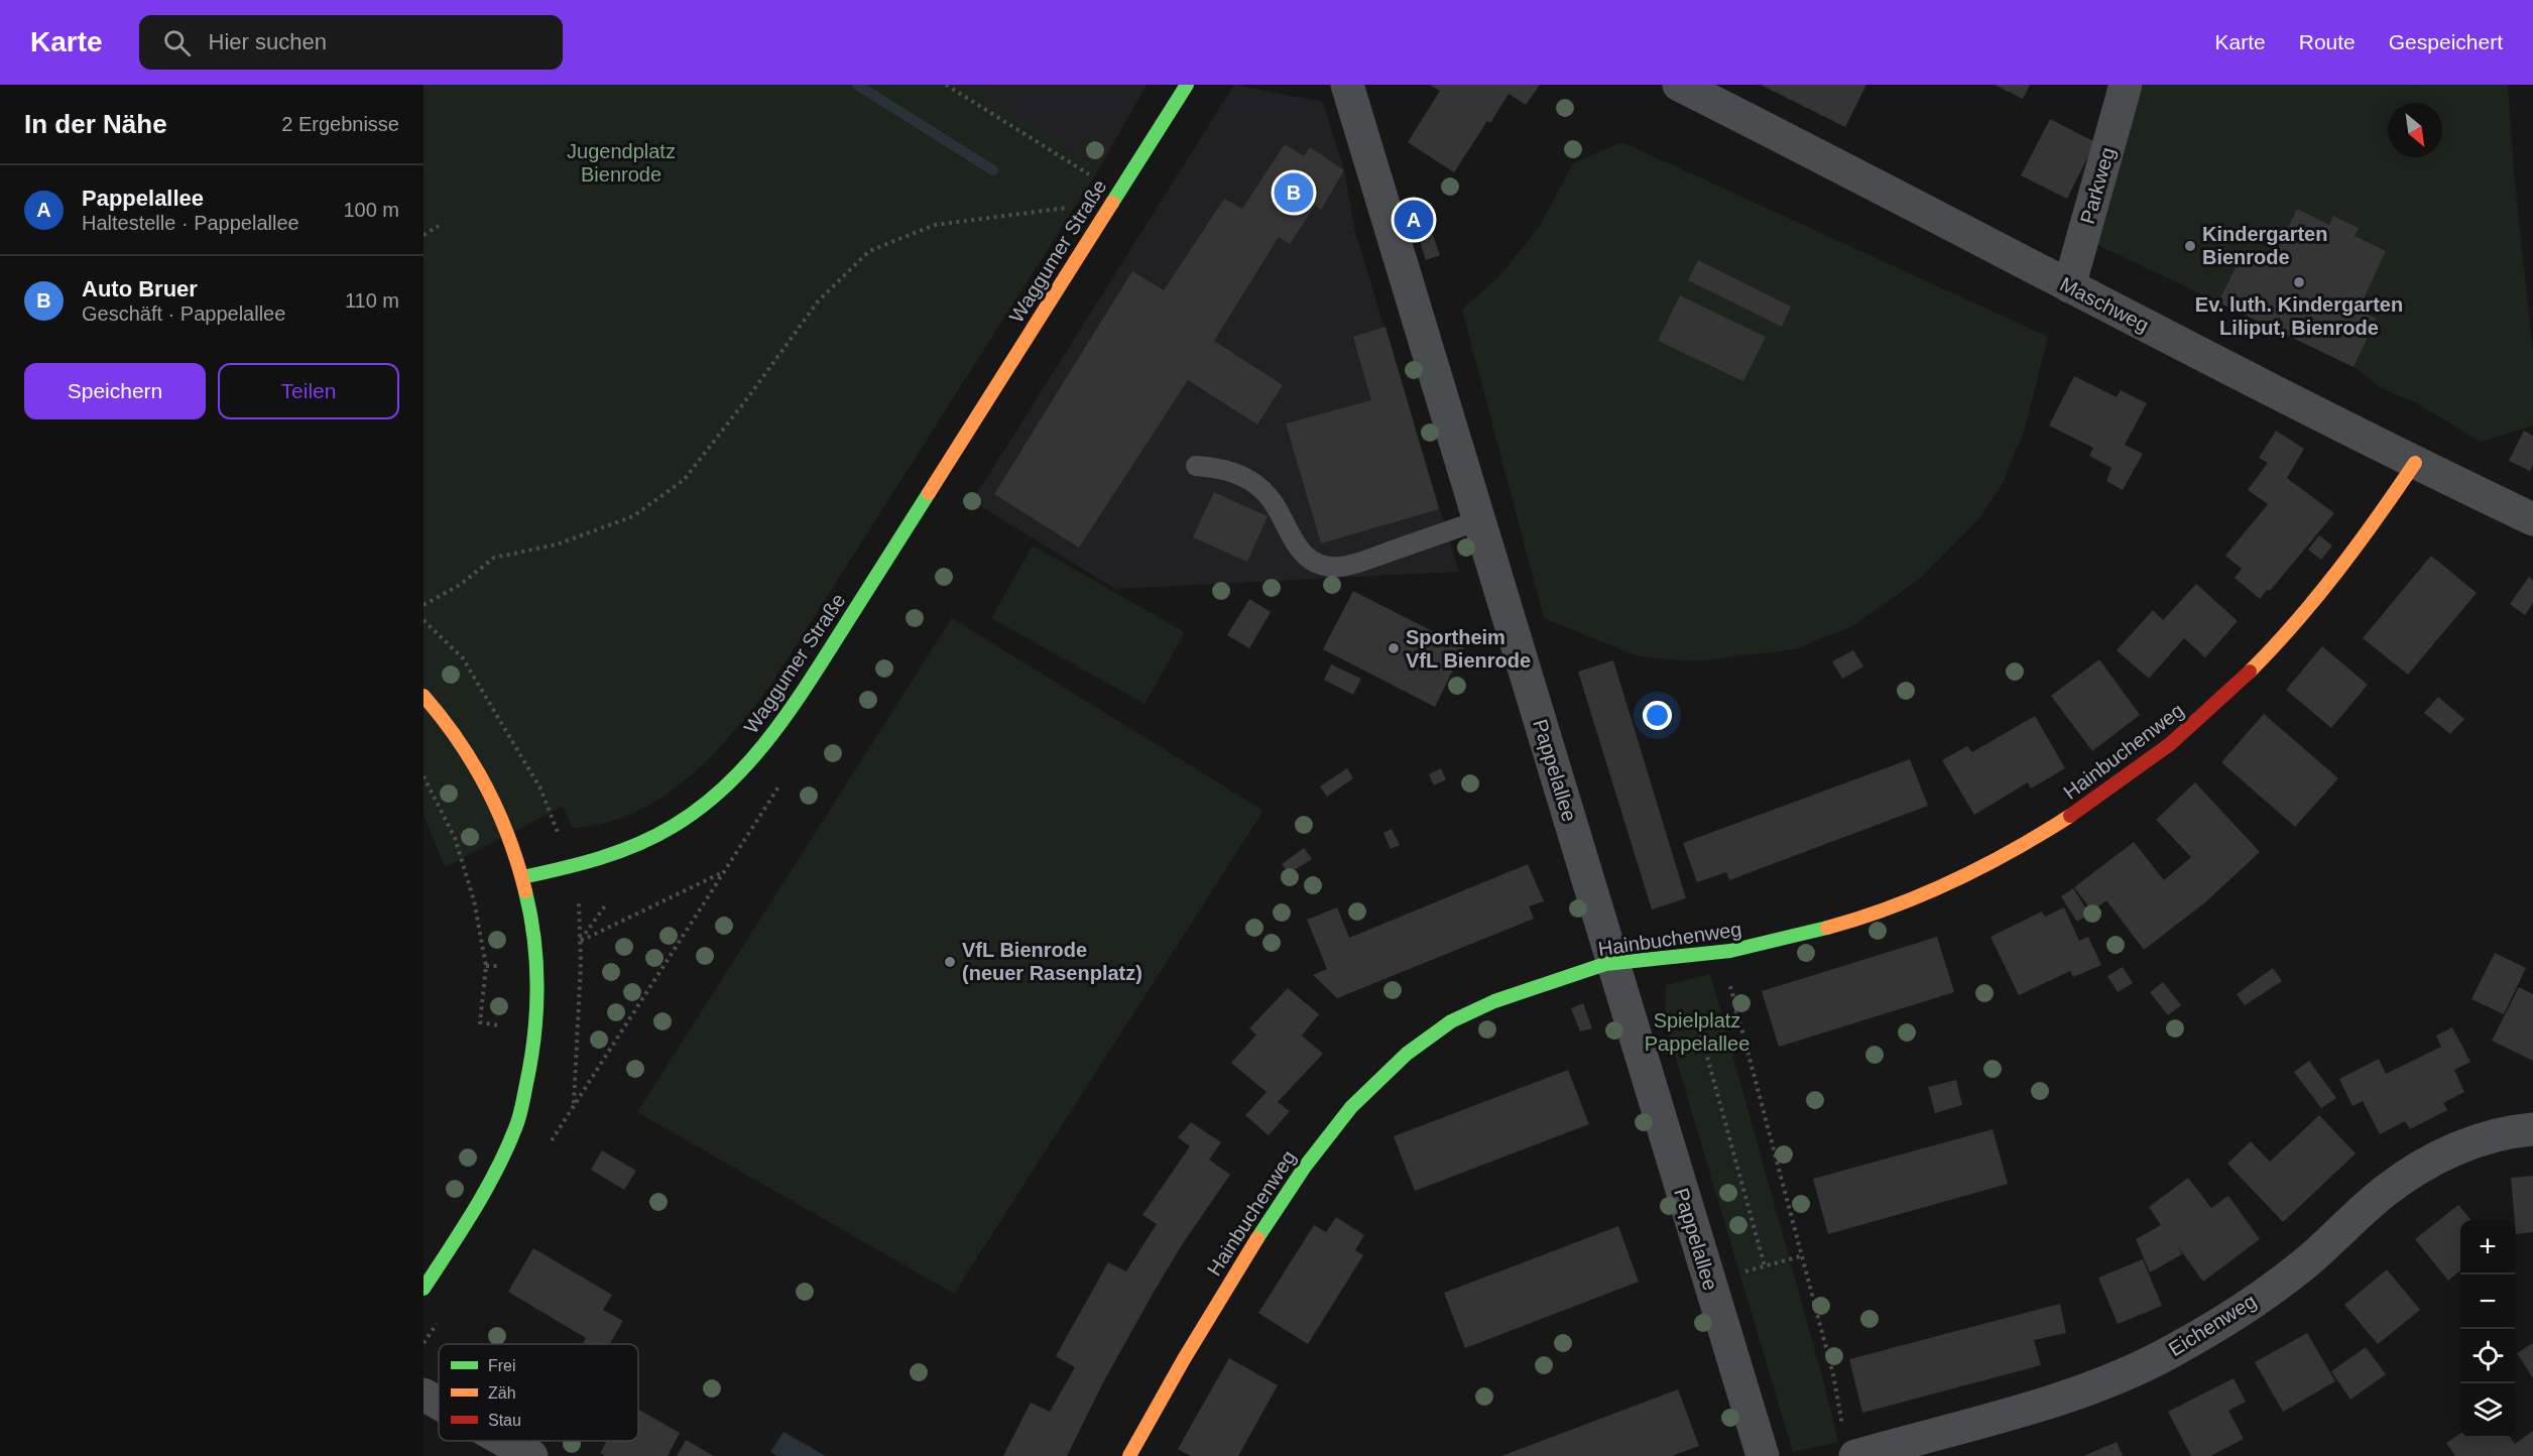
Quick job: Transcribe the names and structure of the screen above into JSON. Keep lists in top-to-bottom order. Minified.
{"streets":{"street":["Parkweg","Waggumer Straße","Maschweg","Hainbuchenweg","Pappelallee","Eichenweg"]},"crossings":[["Parkweg","Maschweg"],["Maschweg","Hainbuchenweg"],["Hainbuchenweg","Pappelallee"]],"parks":["Jugendplatz Bienrode","Spielplatz Pappelallee"],"places":["Kindergarten Bienrode","Ev. luth. Kindergarten Liliput, Bienrode","Sportheim VfL Bienrode","VfL Bienrode (neuer Rasenplatz)"],"legend":["Frei","Zäh","Stau"],"north":"bottom right","page":{"header":"Karte","search":"Hier suchen","nav":["Karte","Route","Gespeichert"],"heading":["In der Nähe","2 Ergebnisse"],"list":[{"mark":"A","name":"Pappelallee","note":"Haltestelle · Pappelallee","value":"100 m"},{"mark":"B","name":"Auto Bruer","note":"Geschäft · Pappelallee","value":"110 m"}],"pins":["B","A"],"buttons":["Speichern","Teilen"],"map_buttons":["+","−"]}}
